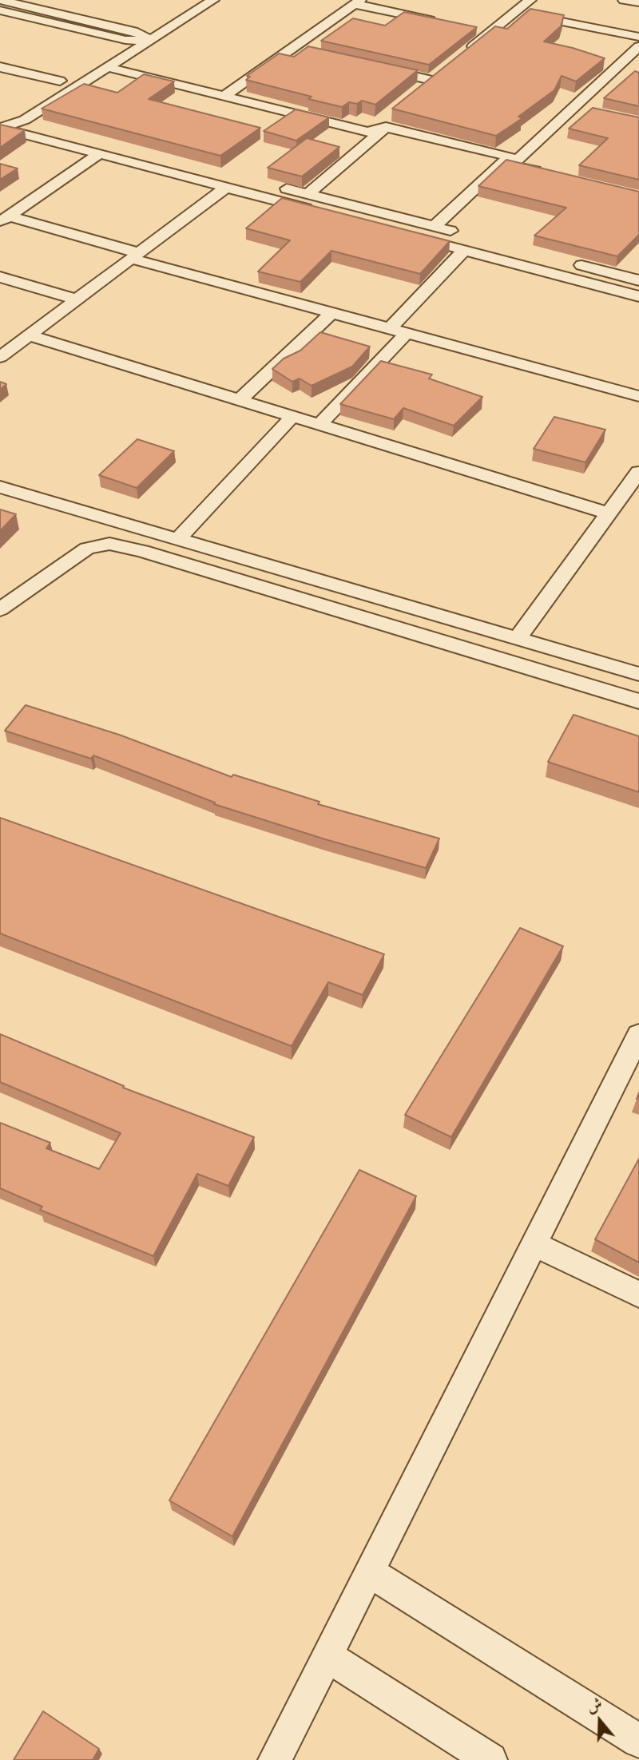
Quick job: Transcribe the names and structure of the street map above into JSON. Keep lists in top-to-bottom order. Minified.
{"north":"top"}
